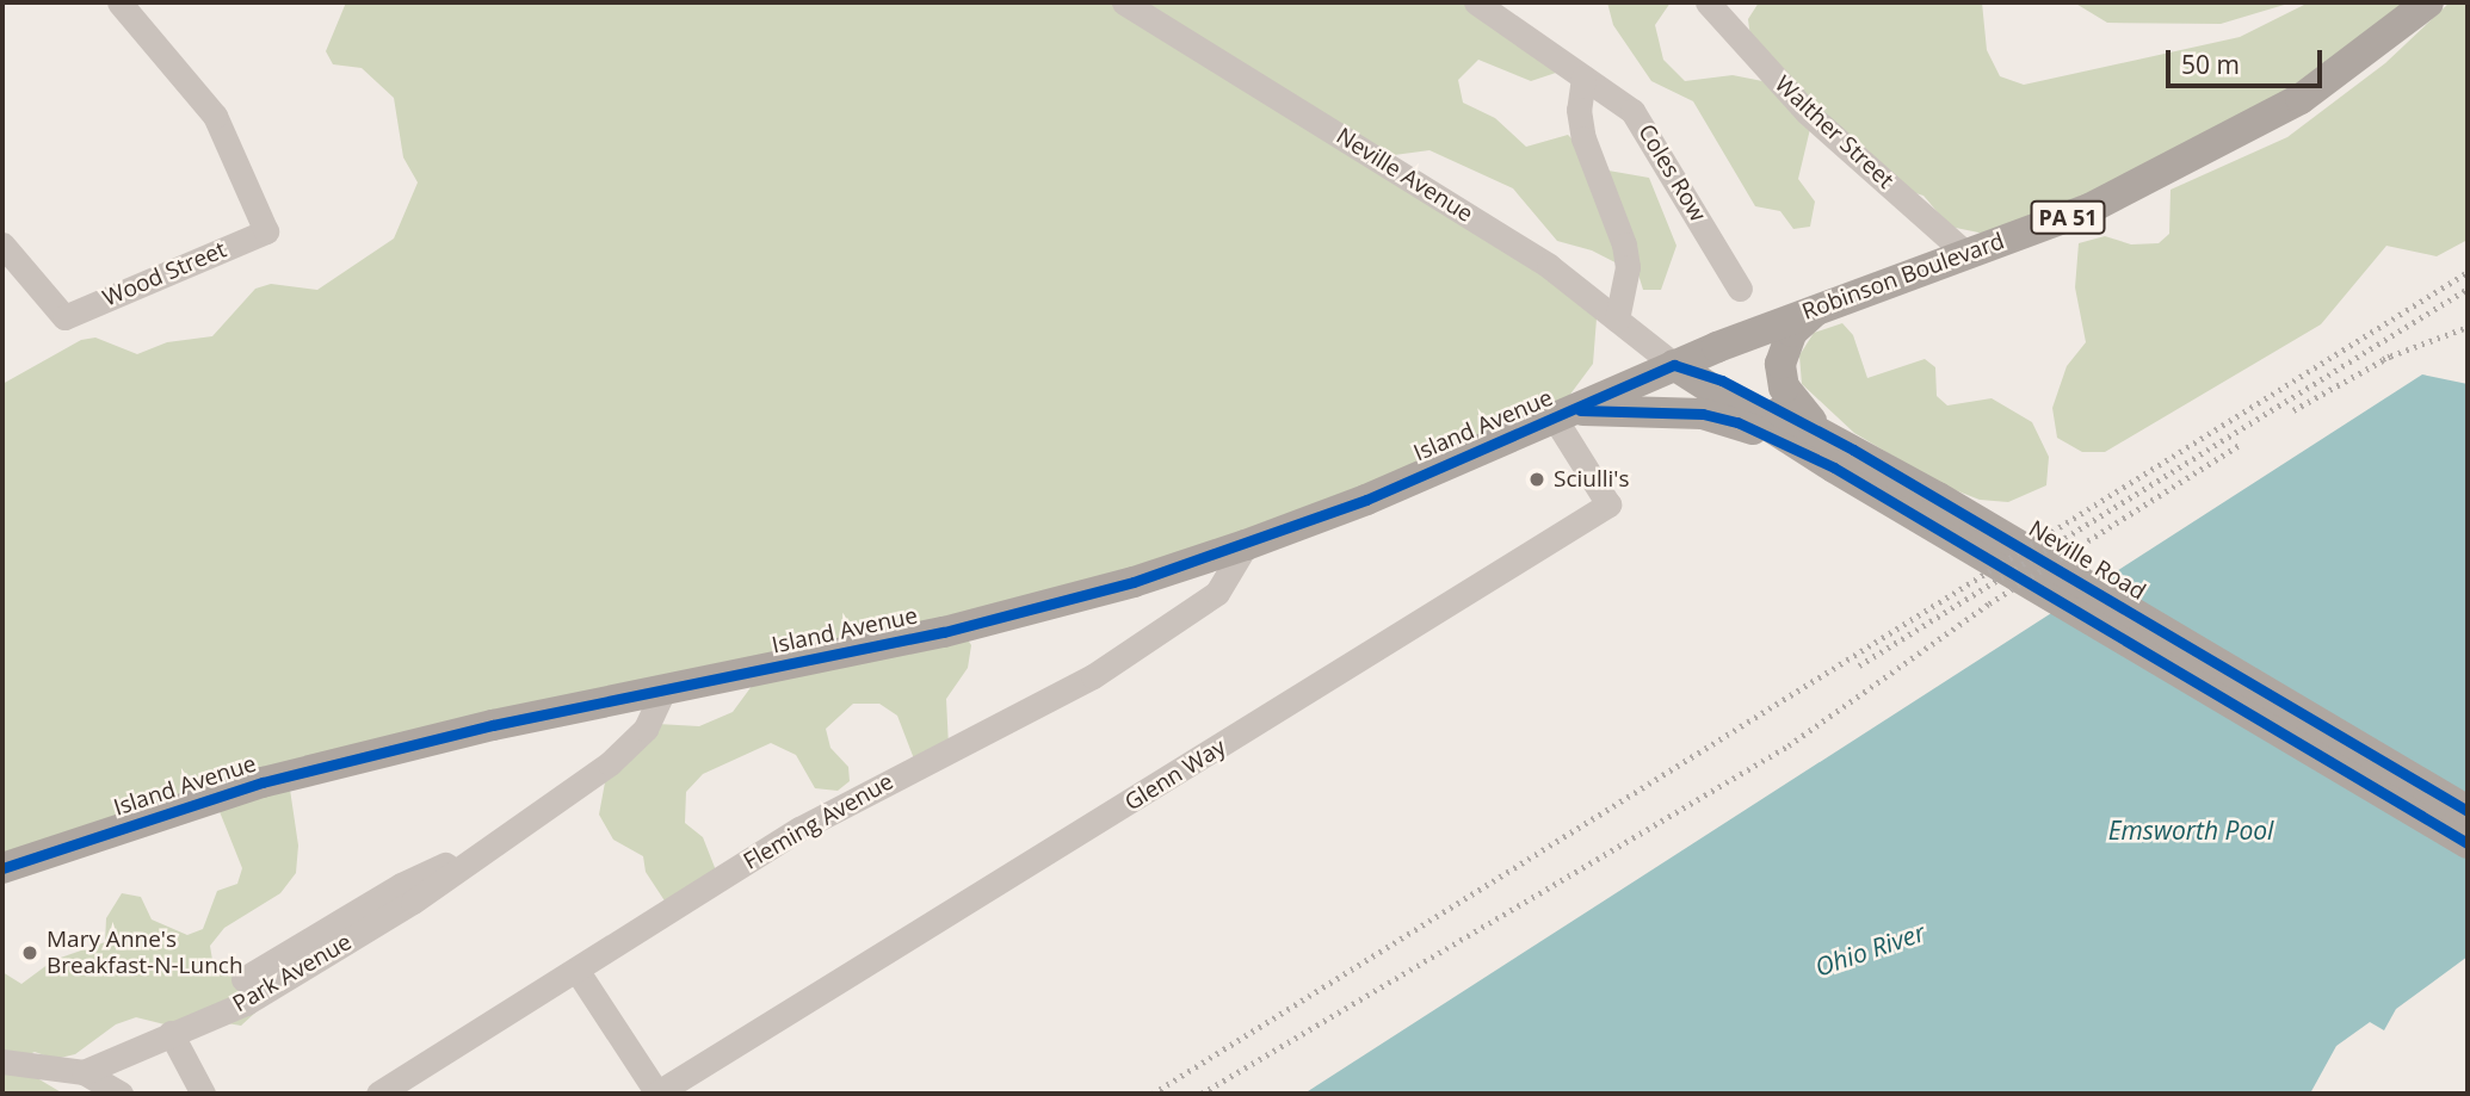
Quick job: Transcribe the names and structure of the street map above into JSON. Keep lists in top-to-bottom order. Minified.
{"streets":{"main road":["PA 51","Robinson Boulevard","Island Avenue","Neville Road"],"street":["Walther Street","Coles Row","Neville Avenue","Wood Street","Glenn Way","Fleming Avenue","Park Avenue"]},"crossings":[["Walther Street","Robinson Boulevard"],["Neville Avenue","Robinson Boulevard"],["Neville Avenue","Island Avenue"],["Neville Avenue","Neville Road"],["Robinson Boulevard","Island Avenue"],["Robinson Boulevard","Neville Road"],["Island Avenue","Neville Road"],["Island Avenue","Glenn Way"],["Island Avenue","Fleming Avenue"],["Island Avenue","Park Avenue"]],"water":["Emsworth Pool","Ohio River"],"places":["Sciulli's","Mary Anne's Breakfast-N-Lunch"],"scale_bar":"50 m"}
